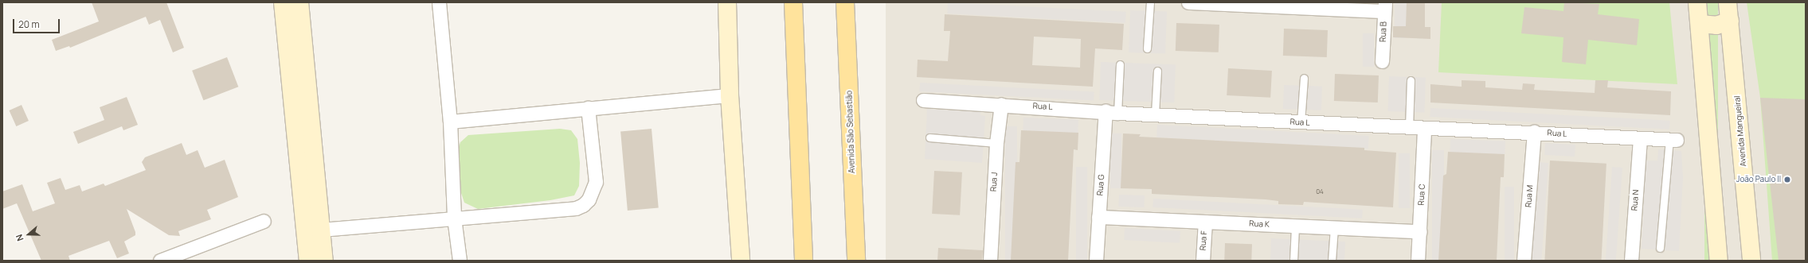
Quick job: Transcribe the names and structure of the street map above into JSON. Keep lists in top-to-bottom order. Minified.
{"streets":{"main road":["Avenida São Sebastião"],"street":["Rua B","Rua L","Avenida Mangueiral","Rua J","Rua G","Rua C","Rua M","Rua N","Rua K","Rua F"]},"crossings":[["Rua L","Rua J"],["Rua L","Rua G"],["Rua L","Rua C"],["Rua L","Rua M"],["Rua L","Rua N"],["Rua G","Rua K"],["Rua C","Rua K"],["Rua K","Rua F"]],"places":["João Paulo II"],"house_numbers":["04"],"scale_bar":"20 m","north":"left"}
